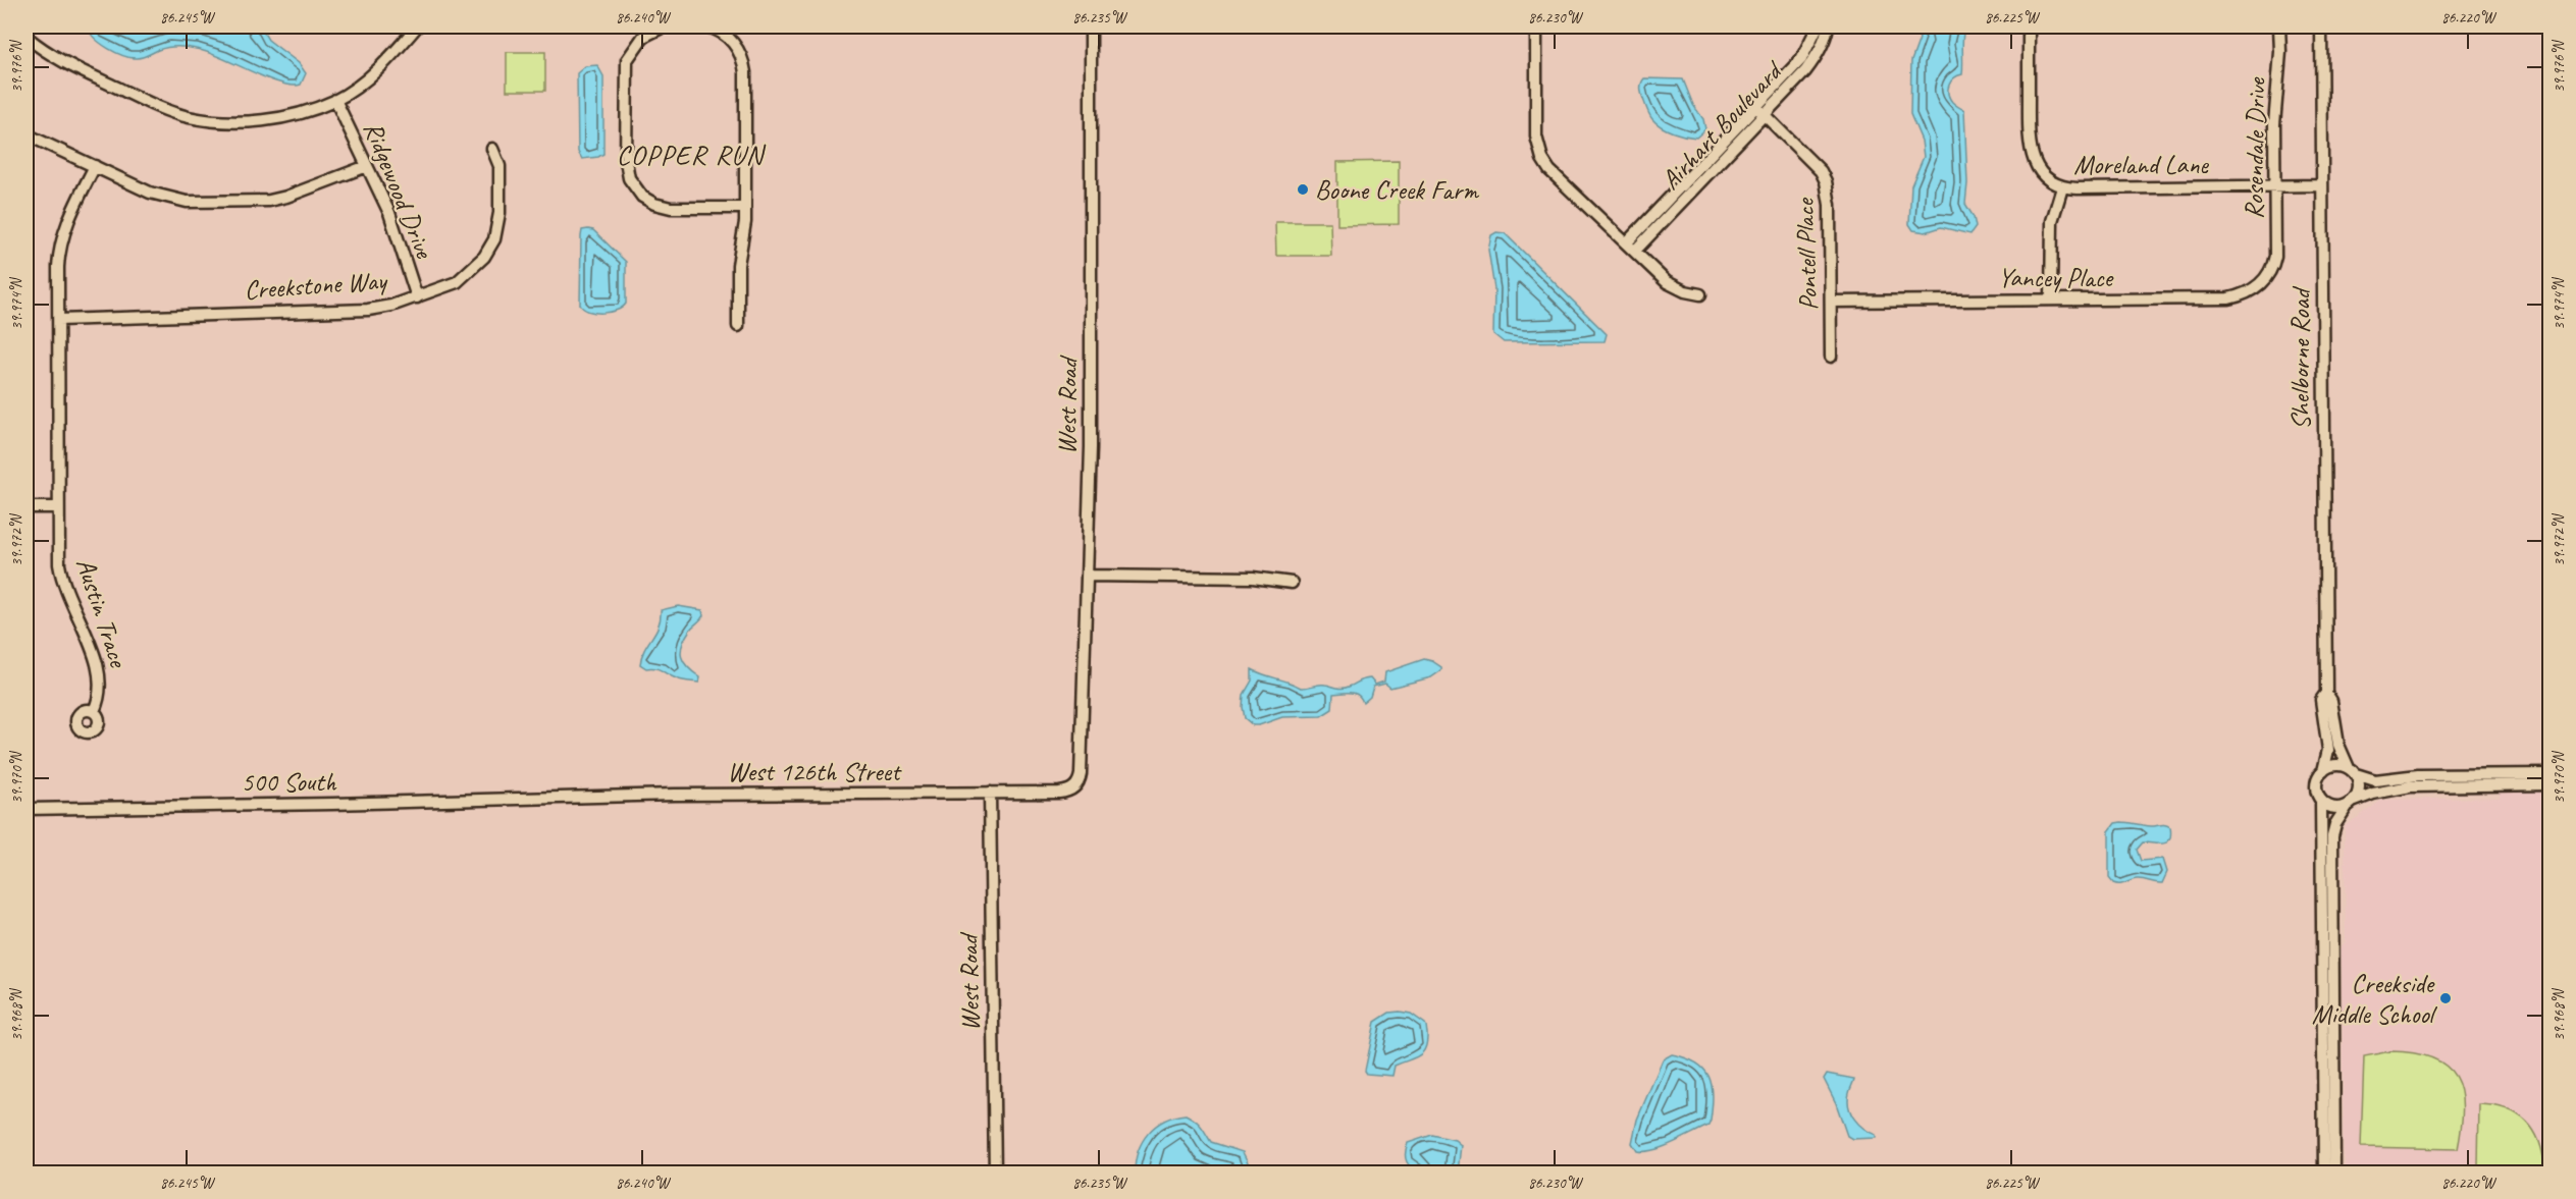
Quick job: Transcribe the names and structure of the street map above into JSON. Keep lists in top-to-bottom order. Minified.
{"streets":{"street":["Airhart Boulevard","Rosendale Drive","Moreland Lane","Ridgewood Drive","Pontell Place","Yancey Place","Creekstone Way","Shelborne Road","West Road","Austin Trace","West 126th Street","500 South"]},"crossings":[["Airhart Boulevard","Pontell Place"],["Rosendale Drive","Moreland Lane"],["Rosendale Drive","Yancey Place"],["Moreland Lane","Shelborne Road"],["Ridgewood Drive","Creekstone Way"],["Pontell Place","Yancey Place"],["Creekstone Way","Austin Trace"],["West Road","West 126th Street"],["West 126th Street","500 South"]],"districts":["COPPER RUN"],"places":["Boone Creek Farm","Creekside Middle School"],"coordinates":["86.245°W","86.240°W","86.235°W","86.230°W","86.225°W","86.220°W","39.976°N","39.974°N","39.972°N","39.970°N","39.968°N"]}
